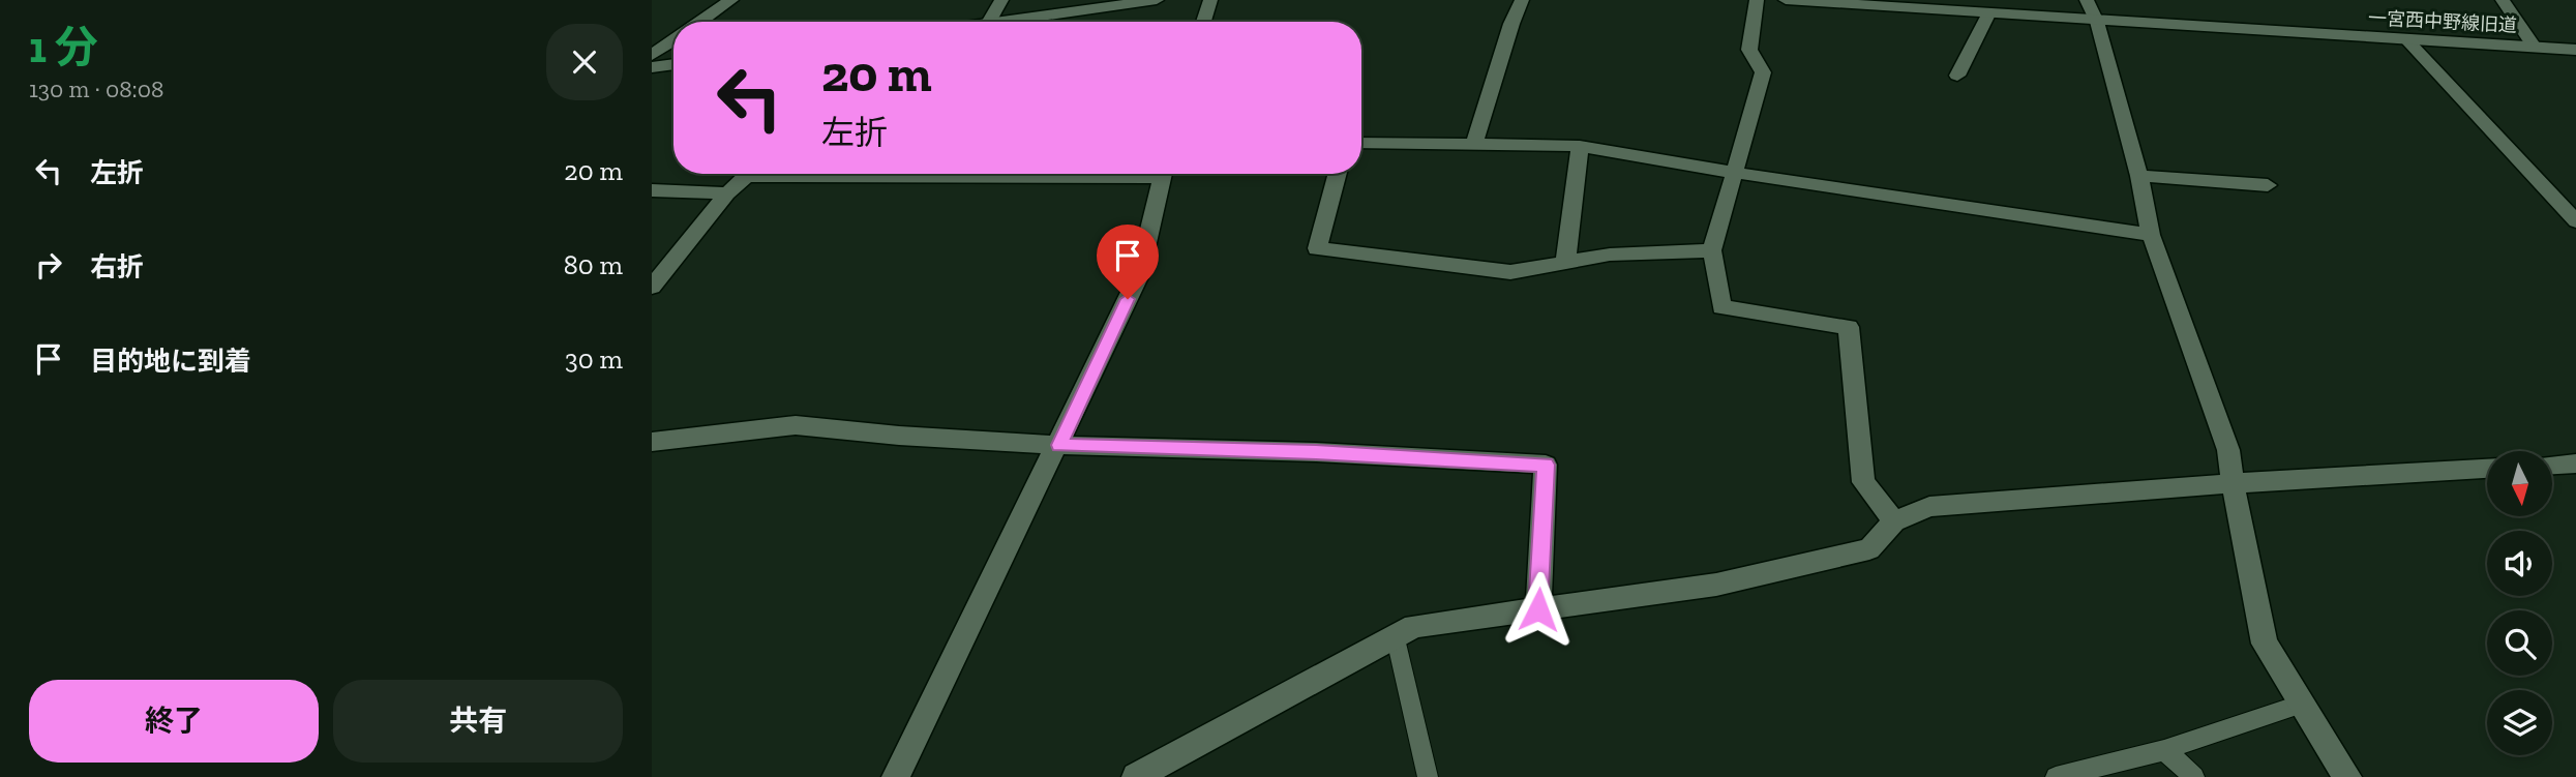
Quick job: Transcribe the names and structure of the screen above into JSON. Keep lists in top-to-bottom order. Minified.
{"streets":{"street":["一宮西中野線旧道"]},"north":"bottom","page":{"heading":["1 分","130 m · 08:08"],"turn":["20 m","左折"],"list":[{"name":"左折","value":"20 m"},{"name":"右折","value":"80 m"},{"name":"目的地に到着","value":"30 m"}],"buttons":["終了","共有"]}}
